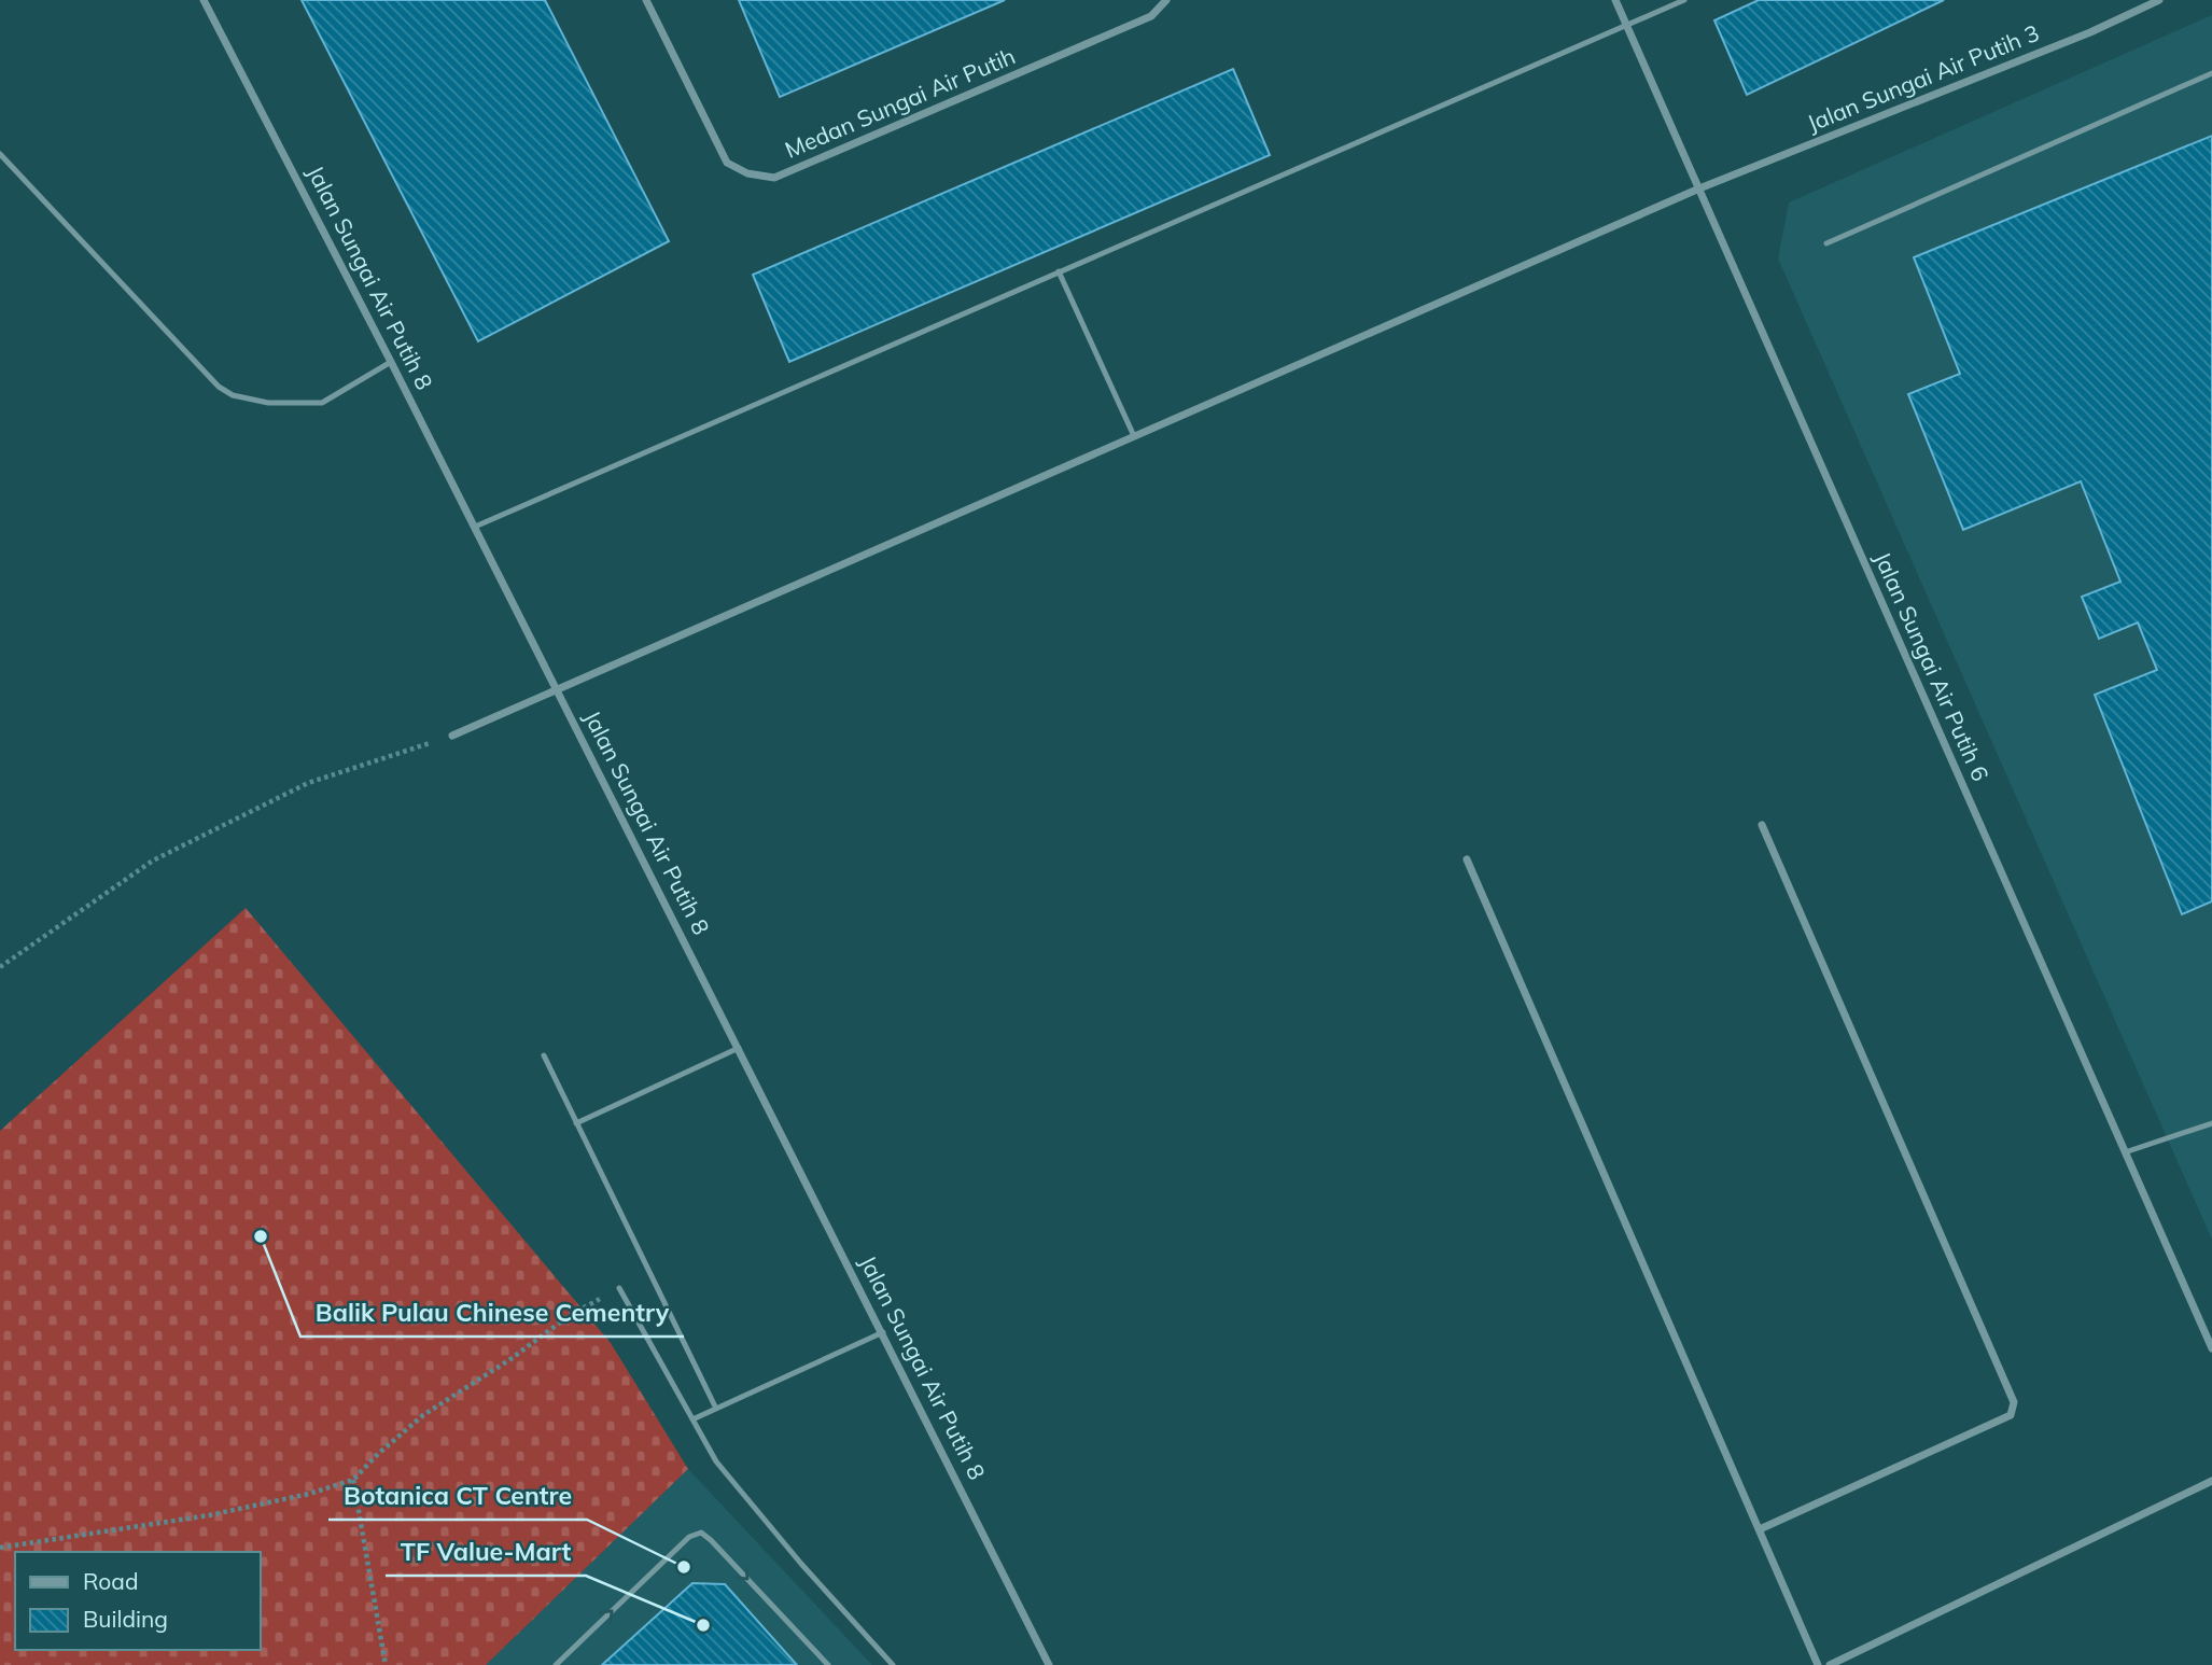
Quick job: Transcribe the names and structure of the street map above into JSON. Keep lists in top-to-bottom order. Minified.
{"streets":{"street":["Jalan Sungai Air Putih 3","Medan Sungai Air Putih","Jalan Sungai Air Putih 8","Jalan Sungai Air Putih 6"]},"crossings":[["Jalan Sungai Air Putih 3","Jalan Sungai Air Putih 8"],["Jalan Sungai Air Putih 3","Jalan Sungai Air Putih 6"]],"places":["Balik Pulau Chinese Cementry","Botanica CT Centre","TF Value-Mart"],"legend":["Road","Building"]}
